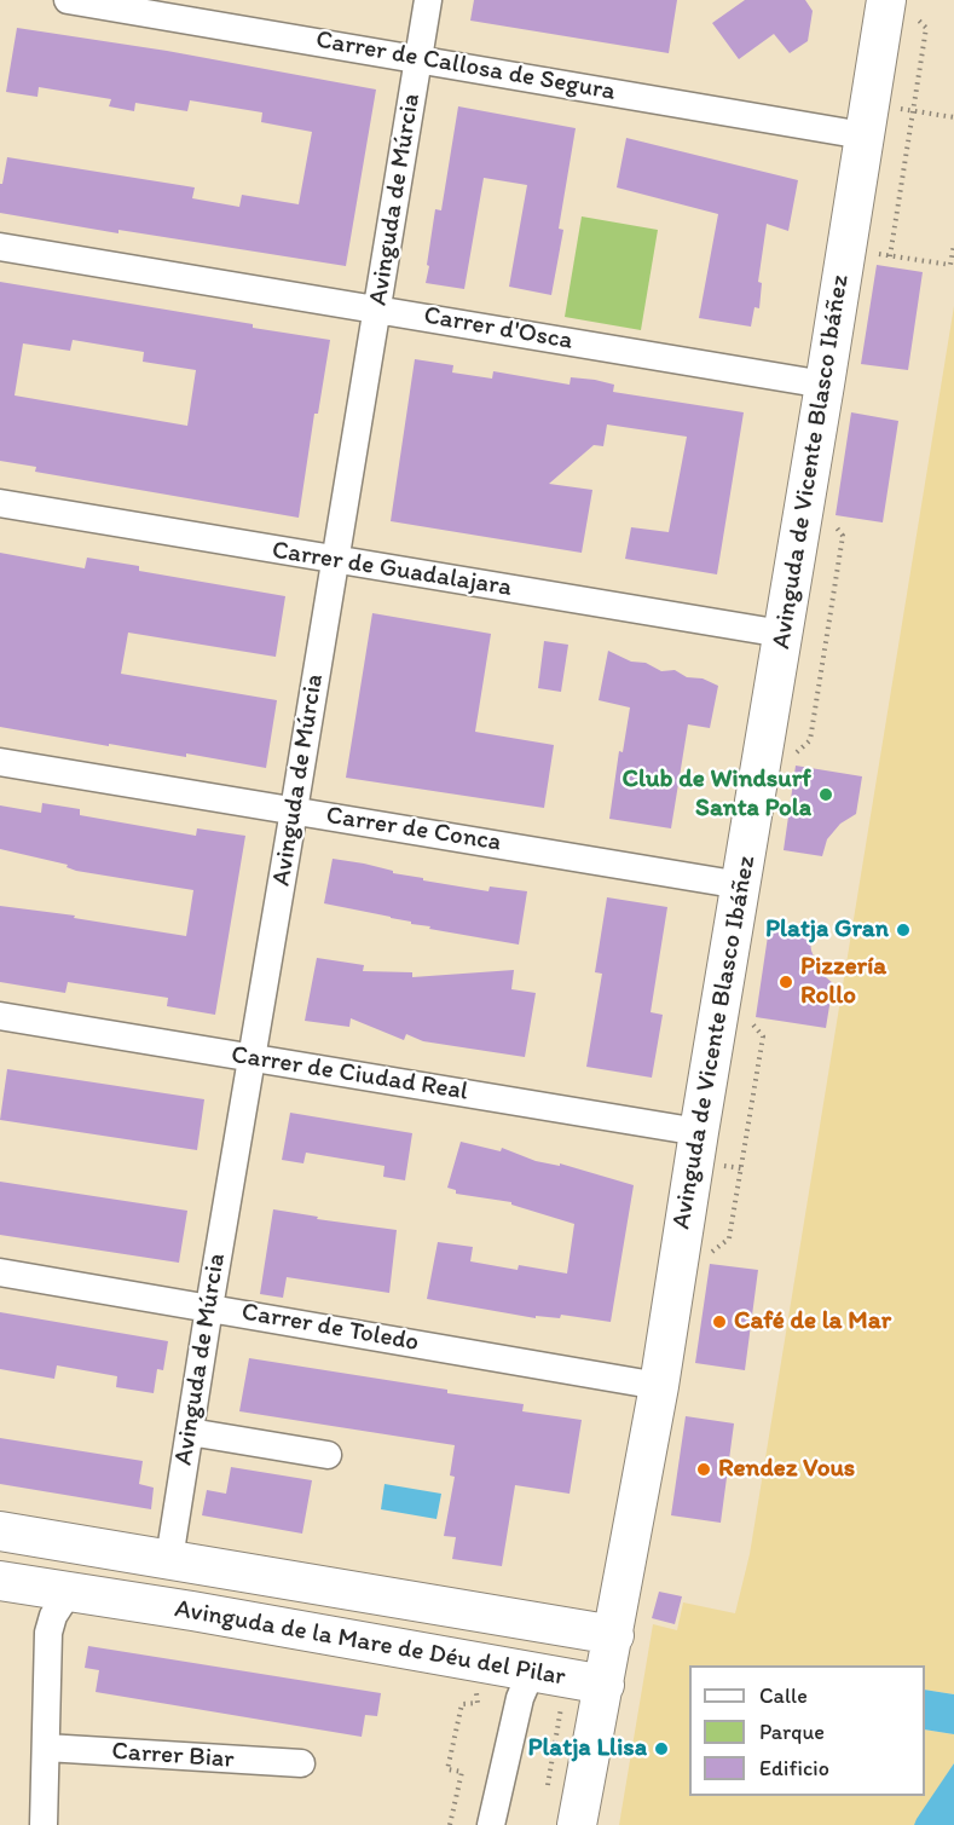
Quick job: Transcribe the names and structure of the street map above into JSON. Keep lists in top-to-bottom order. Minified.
{"streets":{"street":["Carrer de Callosa de Segura","Avinguda de Múrcia","Carrer d'Osca","Avinguda de Vicente Blasco Ibáñez","Carrer de Guadalajara","Carrer de Conca","Carrer de Ciudad Real","Carrer de Toledo","Avinguda de la Mare de Déu del Pilar","Carrer Biar"]},"crossings":[["Carrer de Callosa de Segura","Avinguda de Múrcia"],["Carrer de Callosa de Segura","Avinguda de Vicente Blasco Ibáñez"],["Avinguda de Múrcia","Carrer d'Osca"],["Avinguda de Múrcia","Carrer de Guadalajara"],["Avinguda de Múrcia","Carrer de Conca"],["Avinguda de Múrcia","Carrer de Ciudad Real"],["Avinguda de Múrcia","Carrer de Toledo"],["Avinguda de Múrcia","Avinguda de la Mare de Déu del Pilar"],["Carrer d'Osca","Avinguda de Vicente Blasco Ibáñez"],["Avinguda de Vicente Blasco Ibáñez","Carrer de Guadalajara"],["Avinguda de Vicente Blasco Ibáñez","Carrer de Conca"],["Avinguda de Vicente Blasco Ibáñez","Carrer de Ciudad Real"],["Avinguda de Vicente Blasco Ibáñez","Carrer de Toledo"],["Avinguda de Vicente Blasco Ibáñez","Avinguda de la Mare de Déu del Pilar"]],"places":["Club de Windsurf Santa Pola","Platja Gran","Pizzería Rollo","Café de la Mar","Rendez Vous","Platja Llisa"],"legend":["Calle","Parque","Edificio"]}
